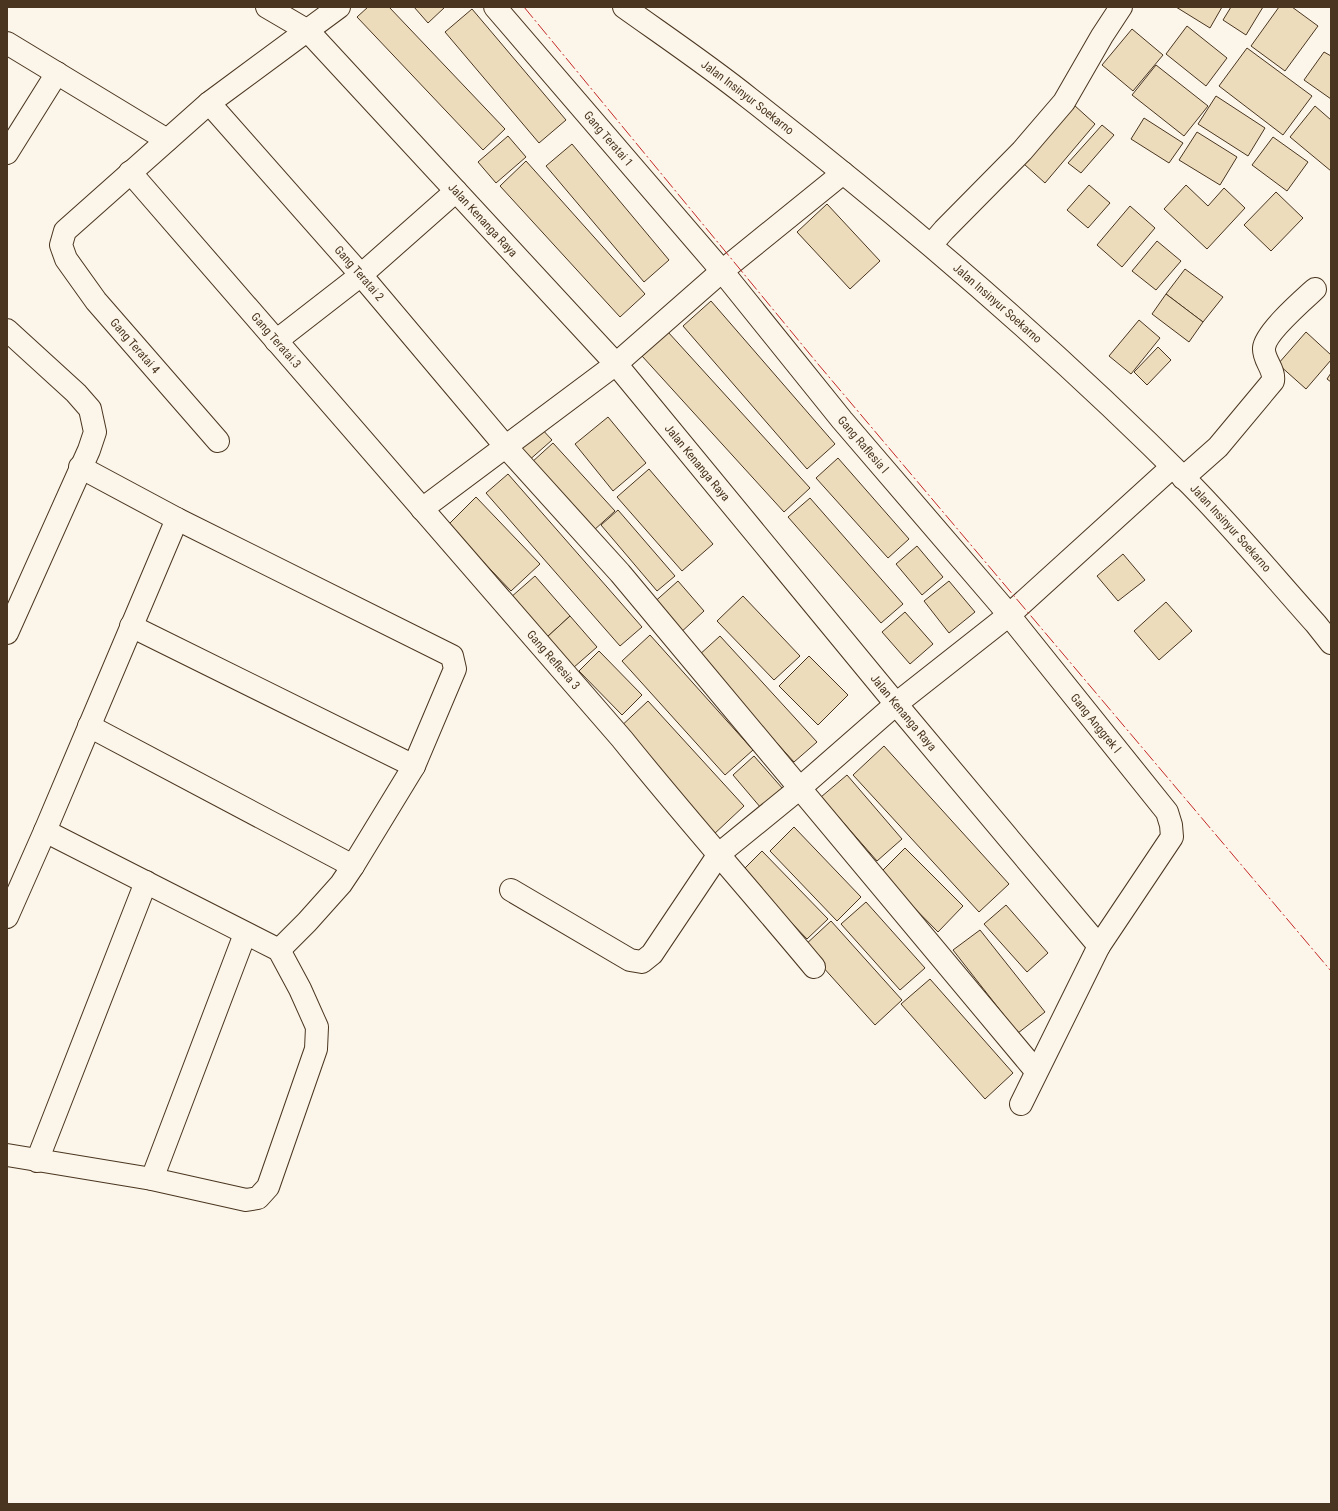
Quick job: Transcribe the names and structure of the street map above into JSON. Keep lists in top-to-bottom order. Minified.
{"streets":{"street":["Jalan Insinyur Soekarno","Gang Teratai 1","Jalan Kenanga Raya","Gang Teratai 2","Gang Teratai.3","Gang Teratai 4","Gang Raflesia l","Gang Reflesia 3","Gang Anggrek l"]},"crossings":[["Gang Teratai 1","Gang Raflesia l"],["Jalan Kenanga Raya","Gang Anggrek l"],["Gang Teratai.3","Gang Teratai 4"],["Gang Teratai.3","Gang Reflesia 3"],["Gang Raflesia l","Gang Anggrek l"]]}
